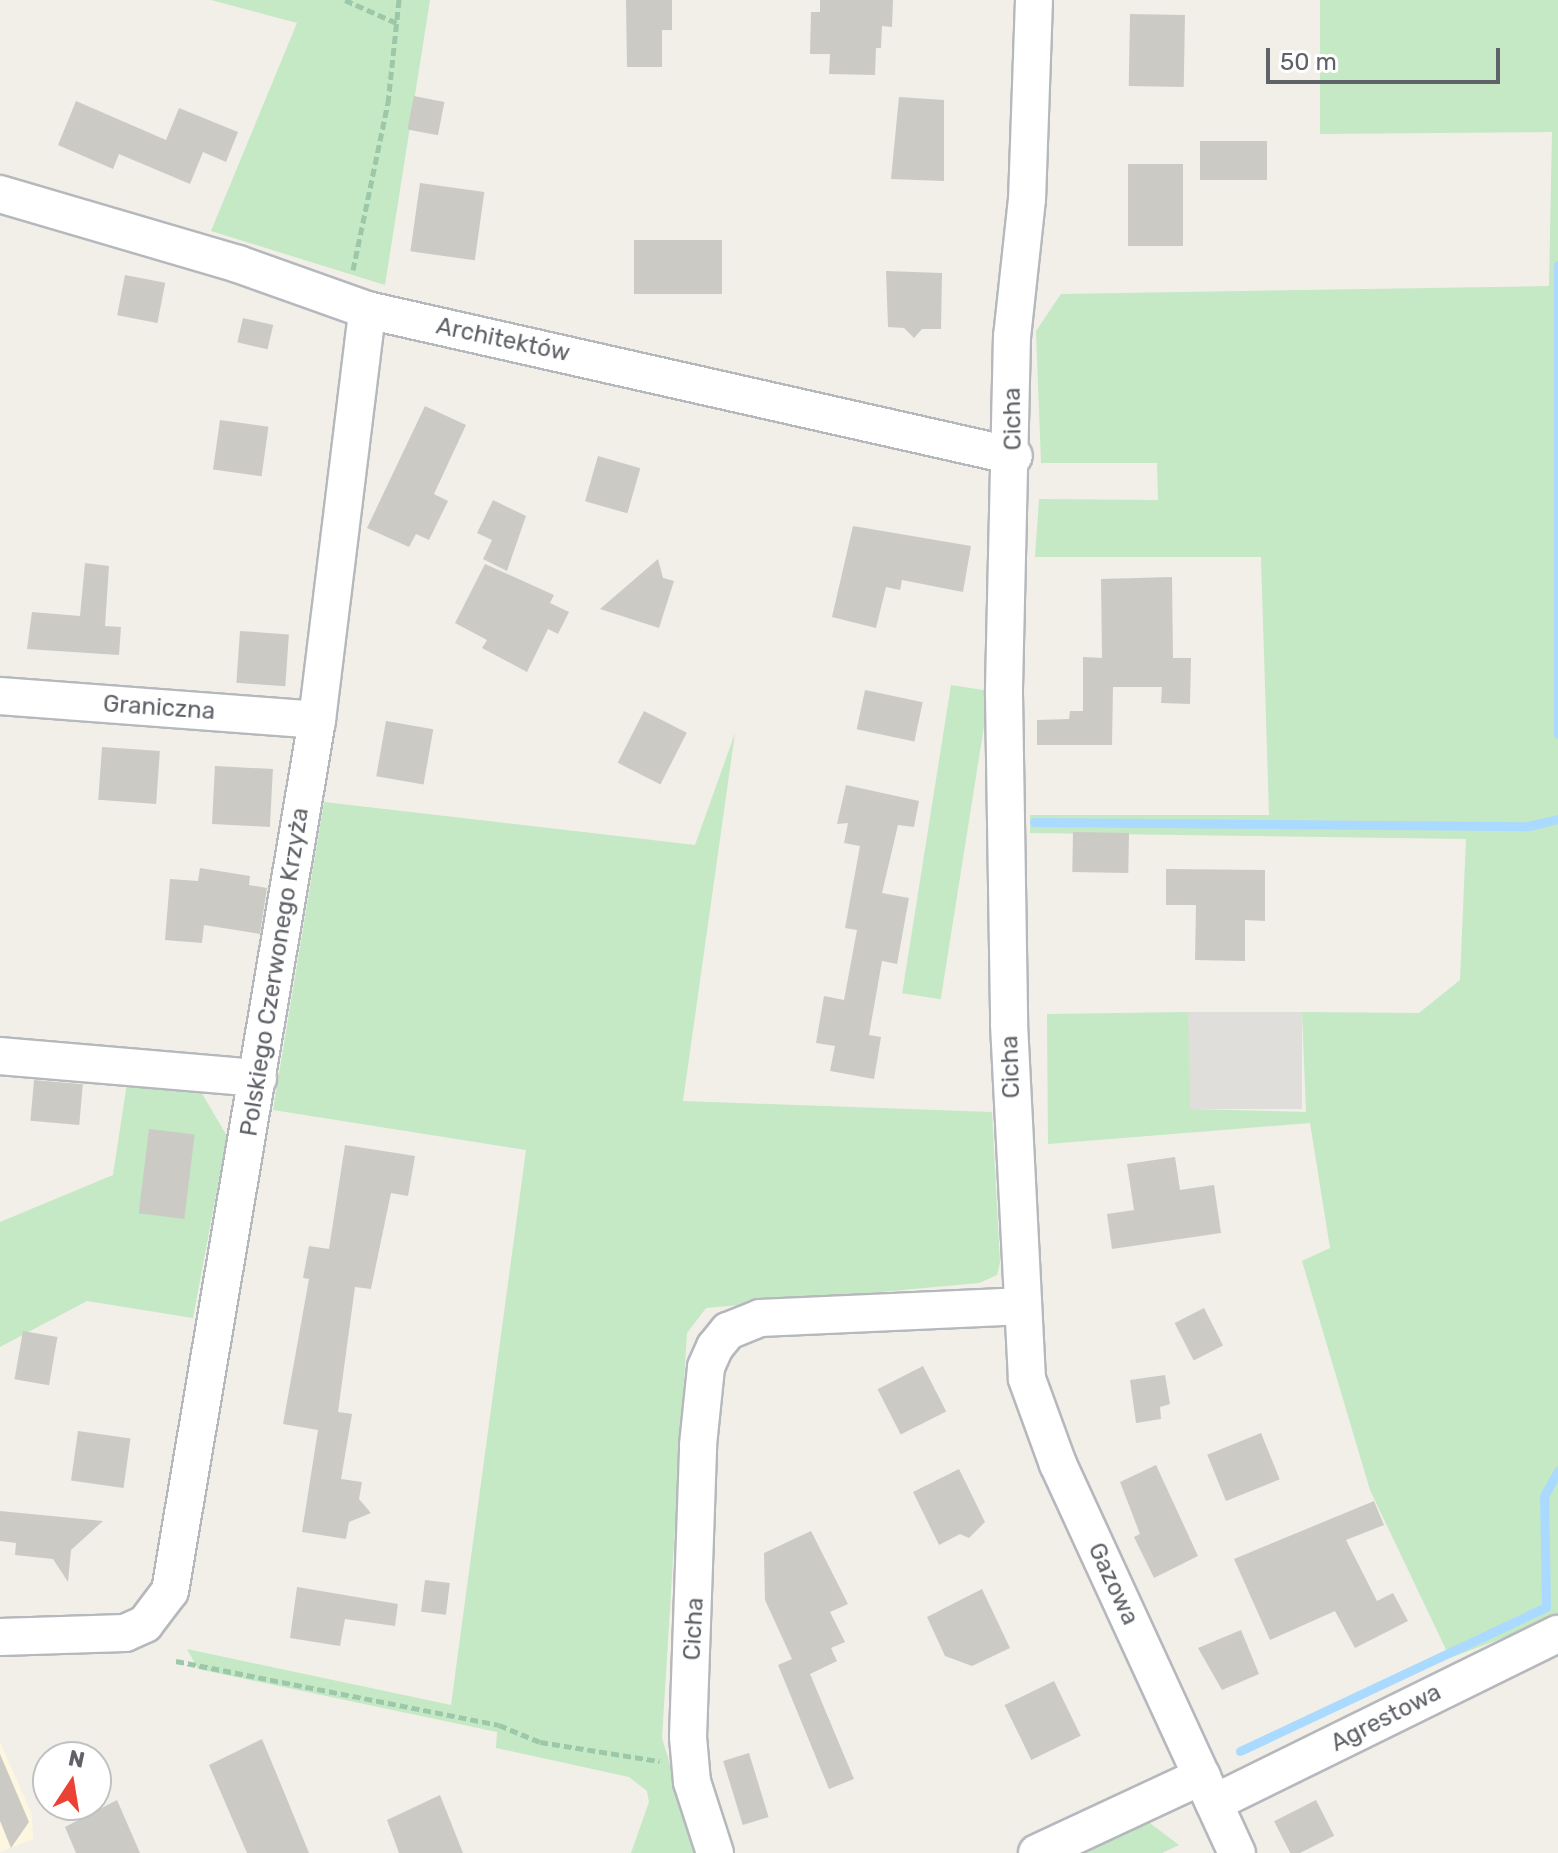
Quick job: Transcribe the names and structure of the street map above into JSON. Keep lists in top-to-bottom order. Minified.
{"streets":{"street":["Architektów","Cicha","Graniczna","Polskiego Czerwonego Krzyża","Gazowa","Agrestowa"]},"crossings":[["Architektów","Cicha"],["Architektów","Polskiego Czerwonego Krzyża"],["Cicha","Gazowa"],["Graniczna","Polskiego Czerwonego Krzyża"],["Gazowa","Agrestowa"]],"scale_bar":"50 m","north":"top"}
